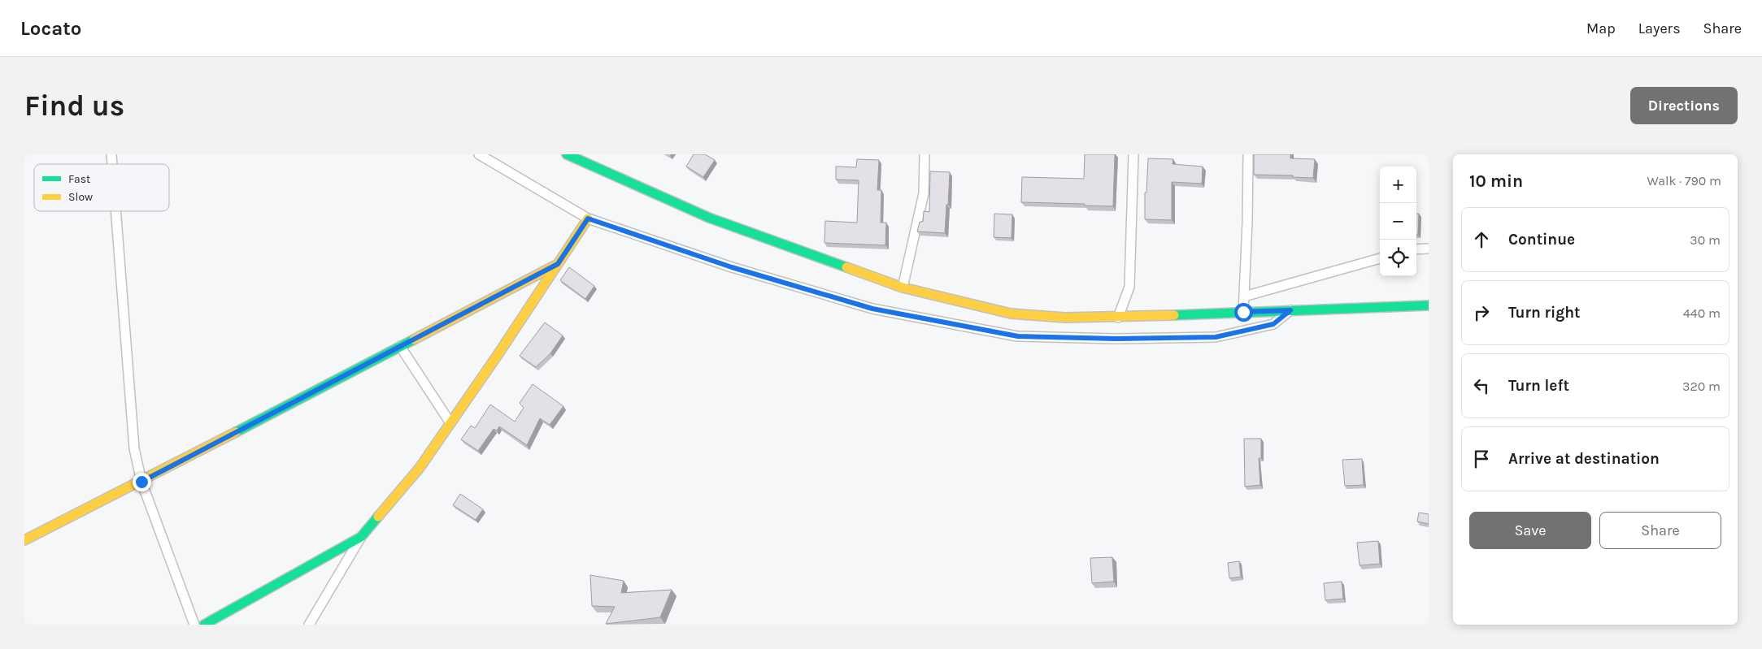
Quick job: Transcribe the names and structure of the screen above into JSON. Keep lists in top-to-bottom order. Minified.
{"legend":["Fast","Slow"],"page":{"header":"Locato","nav":["Map","Layers","Share"],"buttons":["Directions",["Save","Share"]],"title":"Find us","heading":["10 min","Walk · 790 m"],"map_buttons":["+","−"],"list":[["Continue","30 m"],["Turn right","440 m"],["Turn left","320 m"],"Arrive at destination"]}}
